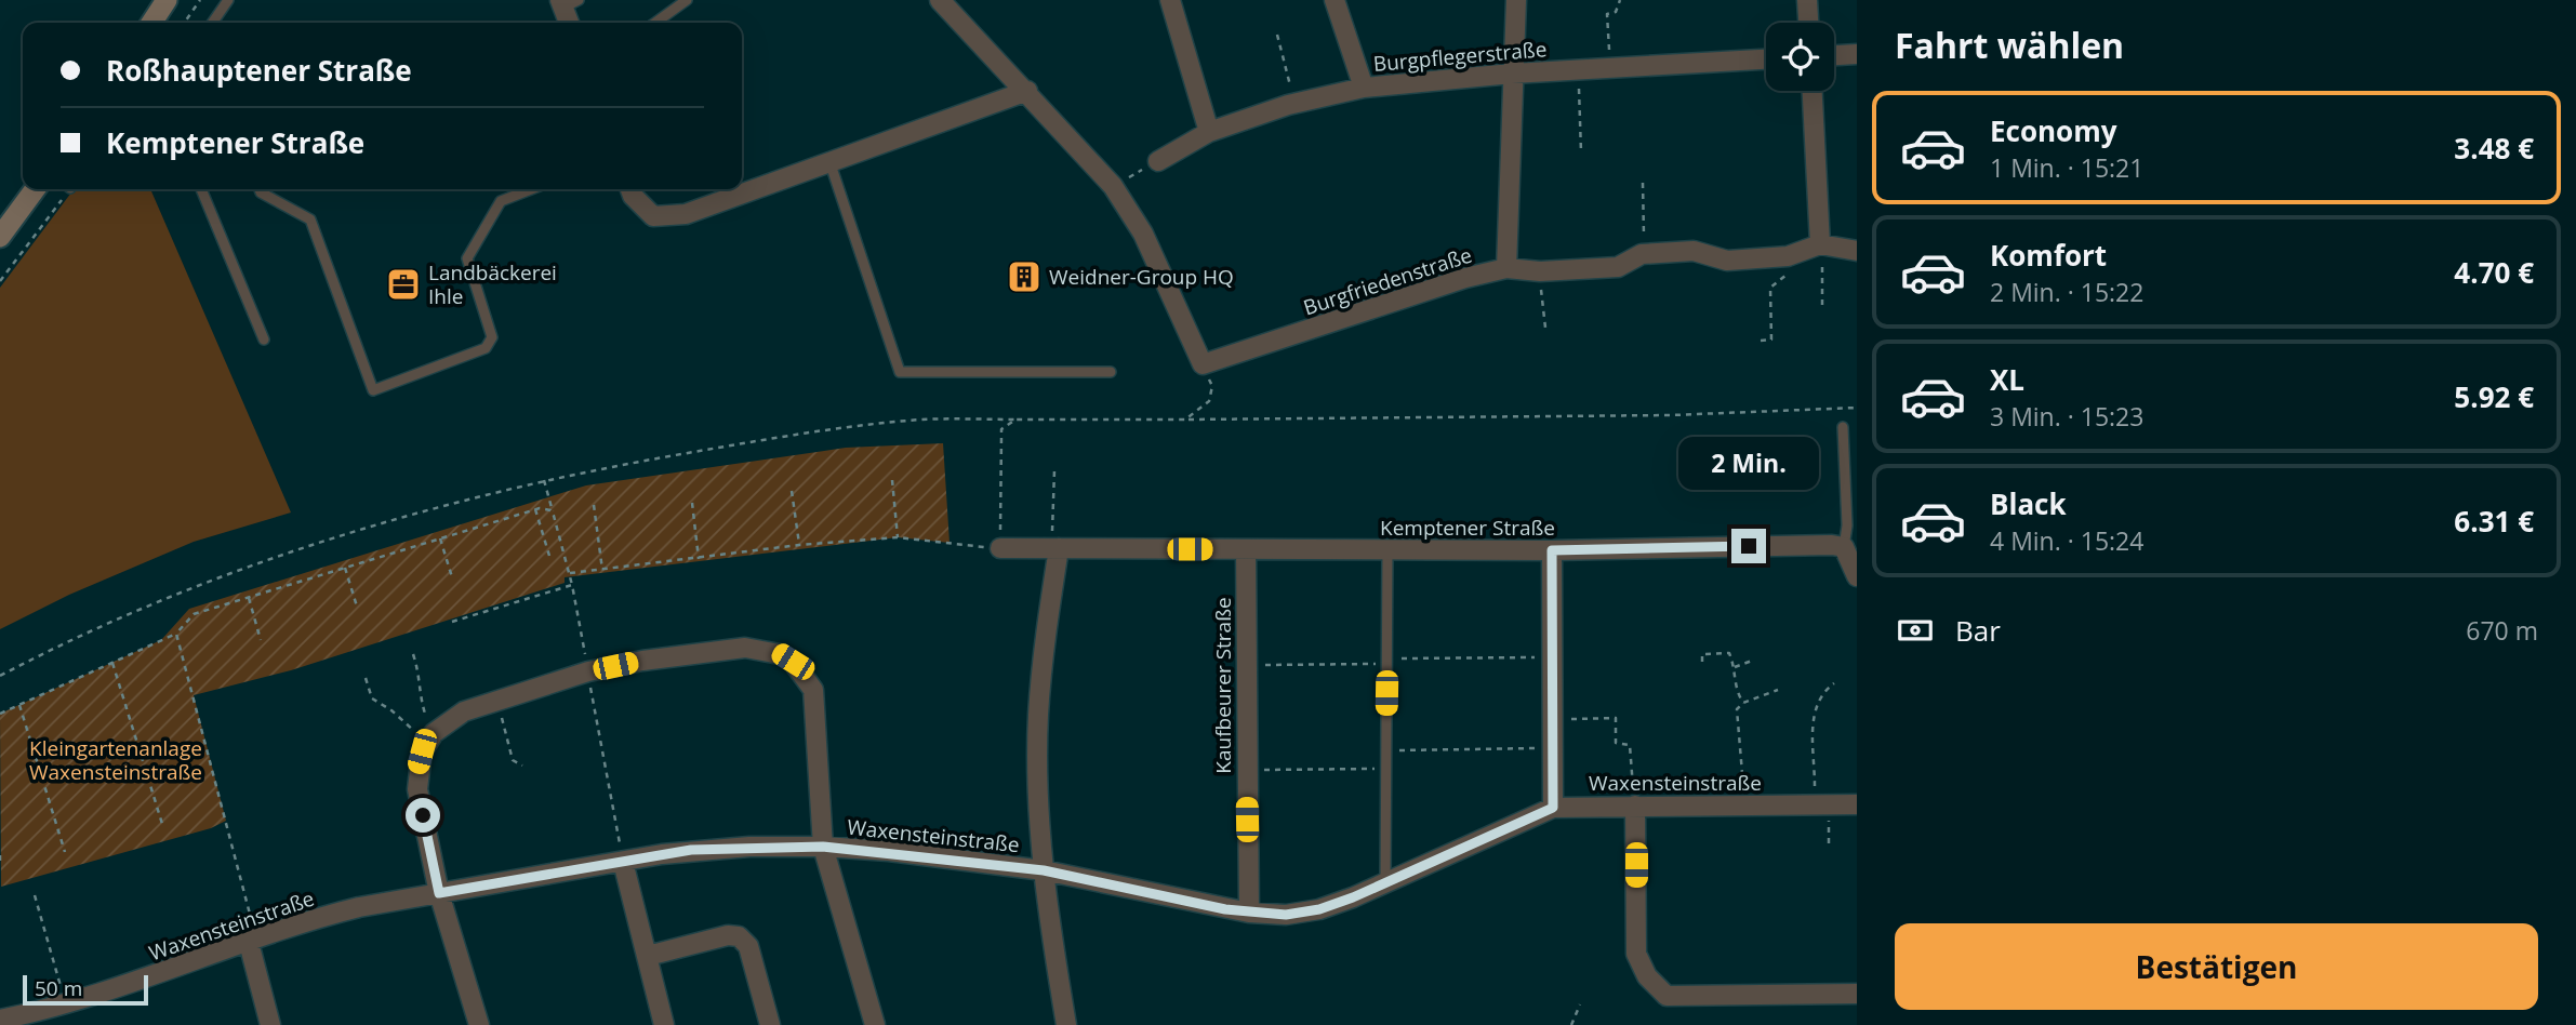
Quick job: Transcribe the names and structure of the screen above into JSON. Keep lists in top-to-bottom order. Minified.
{"streets":{"street":["Burgpflegerstraße","Burgfriedenstraße","Kemptener Straße","Kaufbeurer Straße","Waxensteinstraße"]},"crossings":[["Kemptener Straße","Kaufbeurer Straße"],["Kaufbeurer Straße","Waxensteinstraße"]],"parks":["Kleingartenanlage Waxensteinstraße"],"places":{"building":["Weidner-Group HQ"],"office":["Landbäckerei Ihle"]},"scale_bar":"50 m","page":{"heading":"Fahrt wählen","banner":["Roßhauptener Straße","Kemptener Straße"],"list":[{"name":"Economy","note":"1 Min. · 15:21","value":"3.48 €"},{"name":"Komfort","note":"2 Min. · 15:22","value":"4.70 €"},{"name":"XL","note":"3 Min. · 15:23","value":"5.92 €"},{"name":"Black","note":"4 Min. · 15:24","value":"6.31 €"}],"bubble":"2 Min.","pay":["Bar","670 m"],"buttons":"Bestätigen","scale":"50 m"}}
